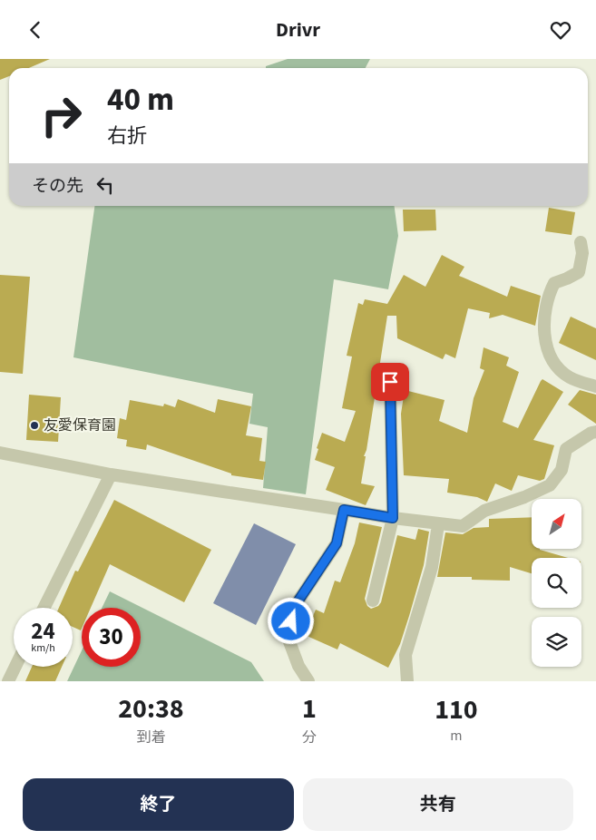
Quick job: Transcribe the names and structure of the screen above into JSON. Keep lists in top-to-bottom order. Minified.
{"places":["友愛保育園"],"north":"top right","page":{"header":"Drivr","turn":["40 m","右折"],"then":"その先","speed":"24 km/h","limit":"30","eta":["20:38","到着","1","分","110","m"],"buttons":["終了","共有"]}}
